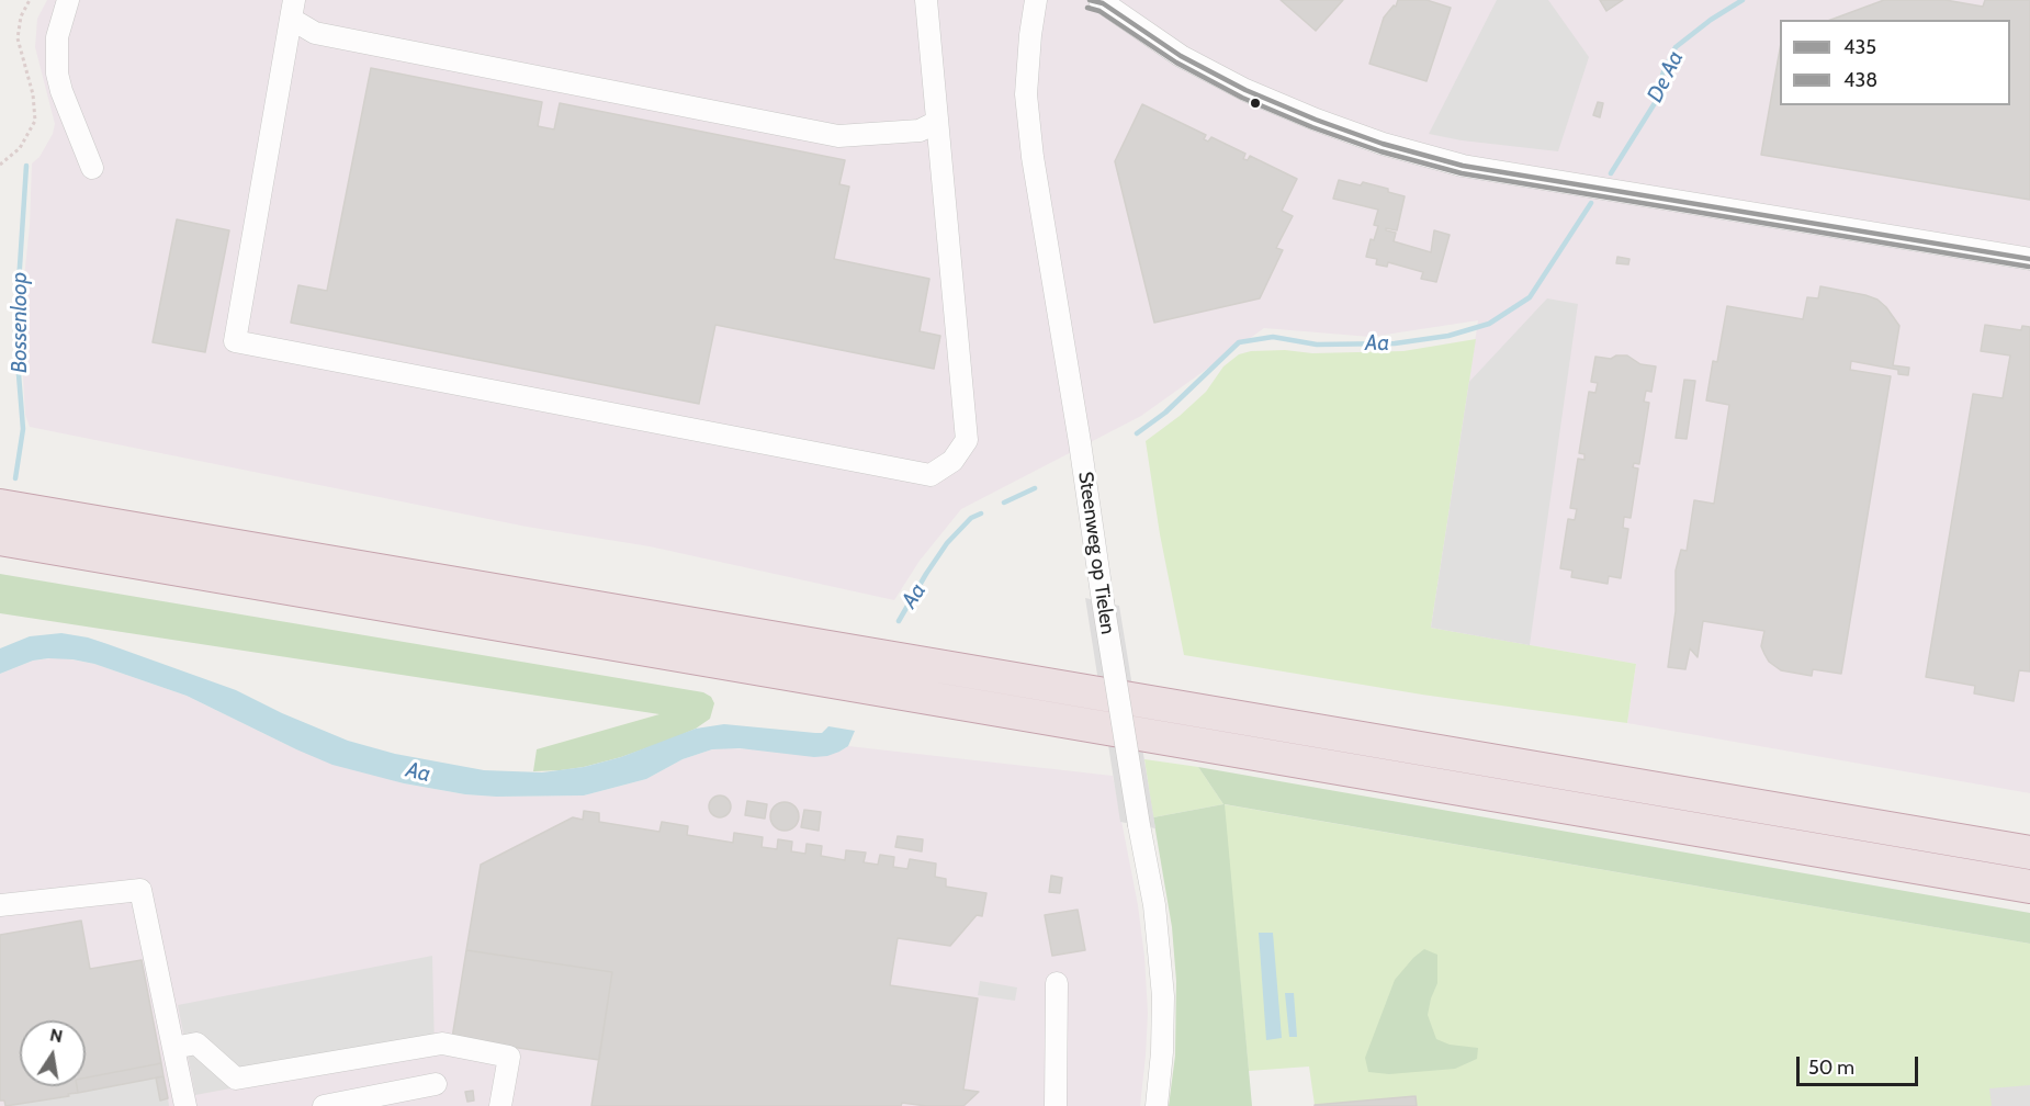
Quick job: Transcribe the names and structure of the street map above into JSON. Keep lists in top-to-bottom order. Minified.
{"streets":{"street":["Steenweg op Tielen"]},"water":["De Aa","Bossenloop","Aa"],"lines":["transit line 435","transit line 438"],"legend":["435","438"],"scale_bar":"50 m","north":"top"}
